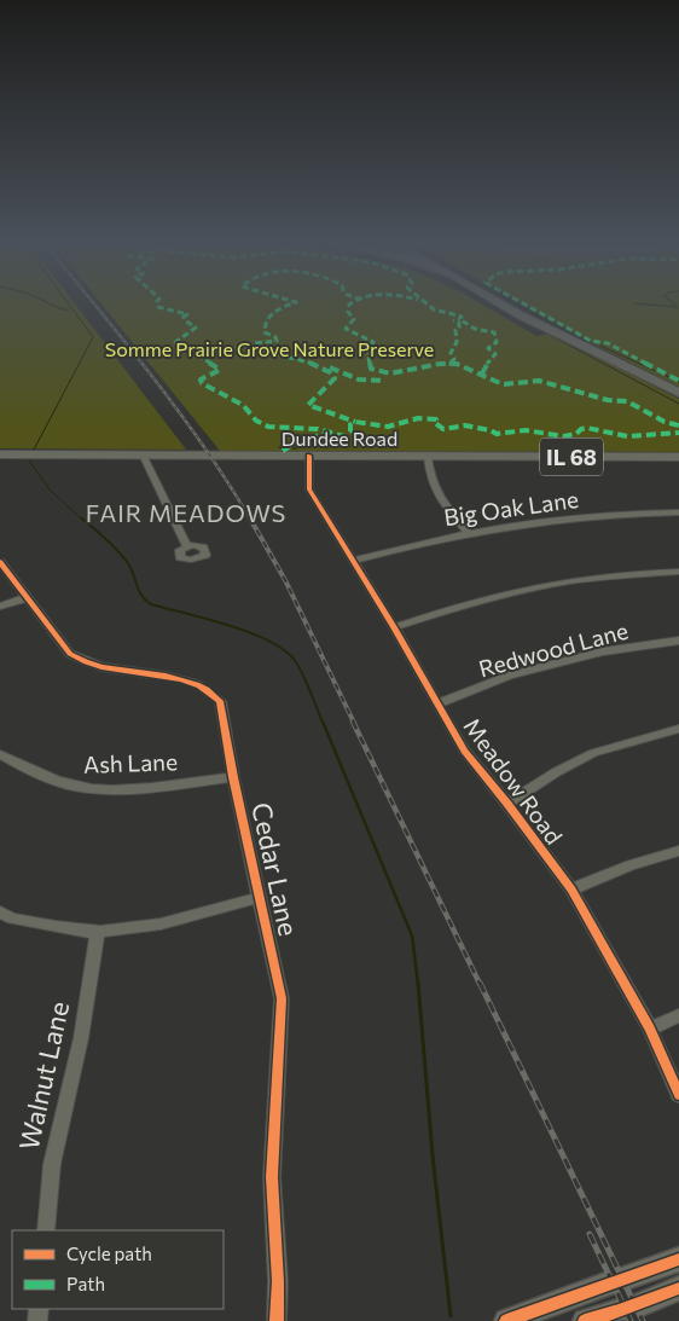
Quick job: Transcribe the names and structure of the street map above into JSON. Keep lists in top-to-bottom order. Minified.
{"streets":{"main road":["Dundee Road","IL 68"],"street":["Big Oak Lane","Redwood Lane","Ash Lane","Meadow Road","Cedar Lane","Walnut Lane"]},"crossings":[["Dundee Road","Meadow Road"],["Big Oak Lane","Meadow Road"],["Redwood Lane","Meadow Road"],["Ash Lane","Cedar Lane"]],"districts":["FAIR MEADOWS"],"parks":["Somme Prairie Grove Nature Preserve"],"legend":["Cycle path","Path"]}
